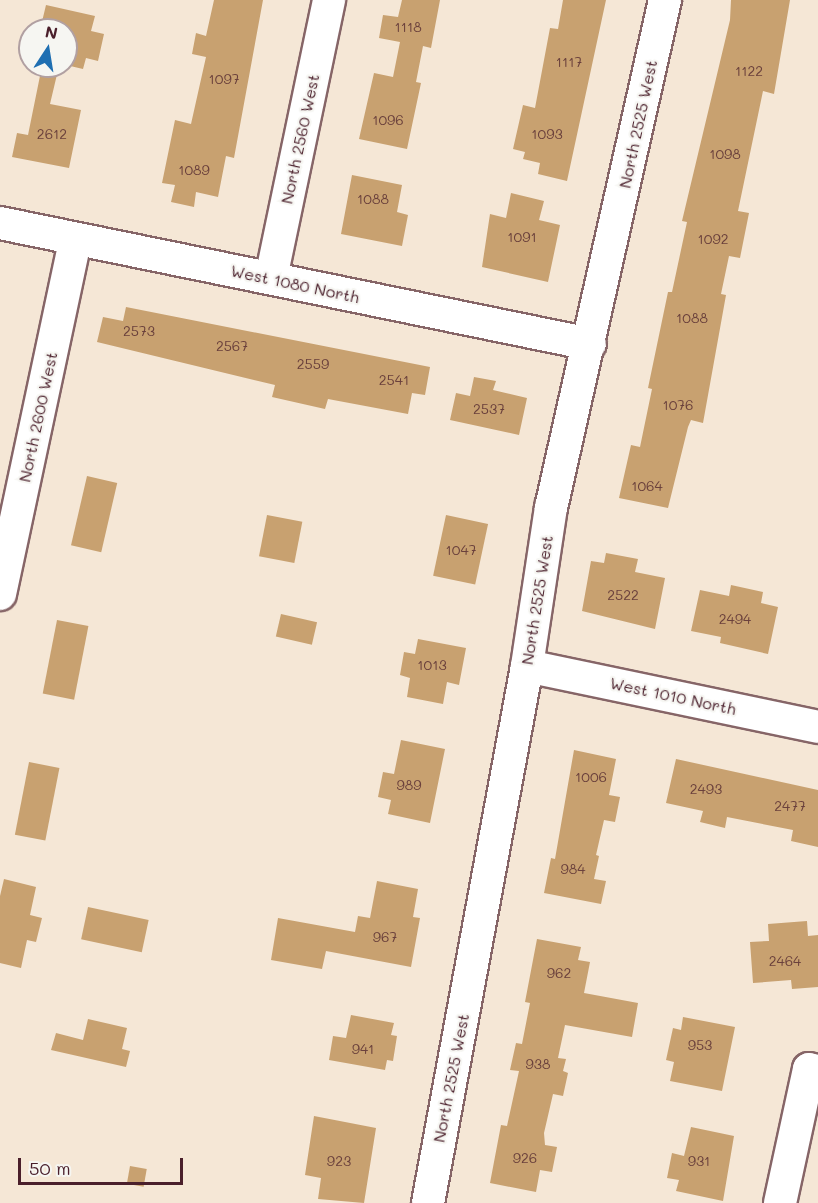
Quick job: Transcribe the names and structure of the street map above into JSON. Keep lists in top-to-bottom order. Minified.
{"streets":{"street":["North 2525 West","North 2560 West","West 1080 North","North 2600 West","West 1010 North"]},"crossings":[["North 2525 West","West 1080 North"],["North 2525 West","West 1010 North"],["North 2560 West","West 1080 North"],["West 1080 North","North 2600 West"]],"house_numbers":["1118","1117","1122","1097","1096","2612","1093","1098","1089","1088","1091","1092","1088","2573","2567","2559","2541","1076","2537","1064","1047","2522","2494","1013","1006","989","2493","2477","984","967","2464","962","953","941","938","926","923","931"],"scale_bar":"50 m","north":"top"}
